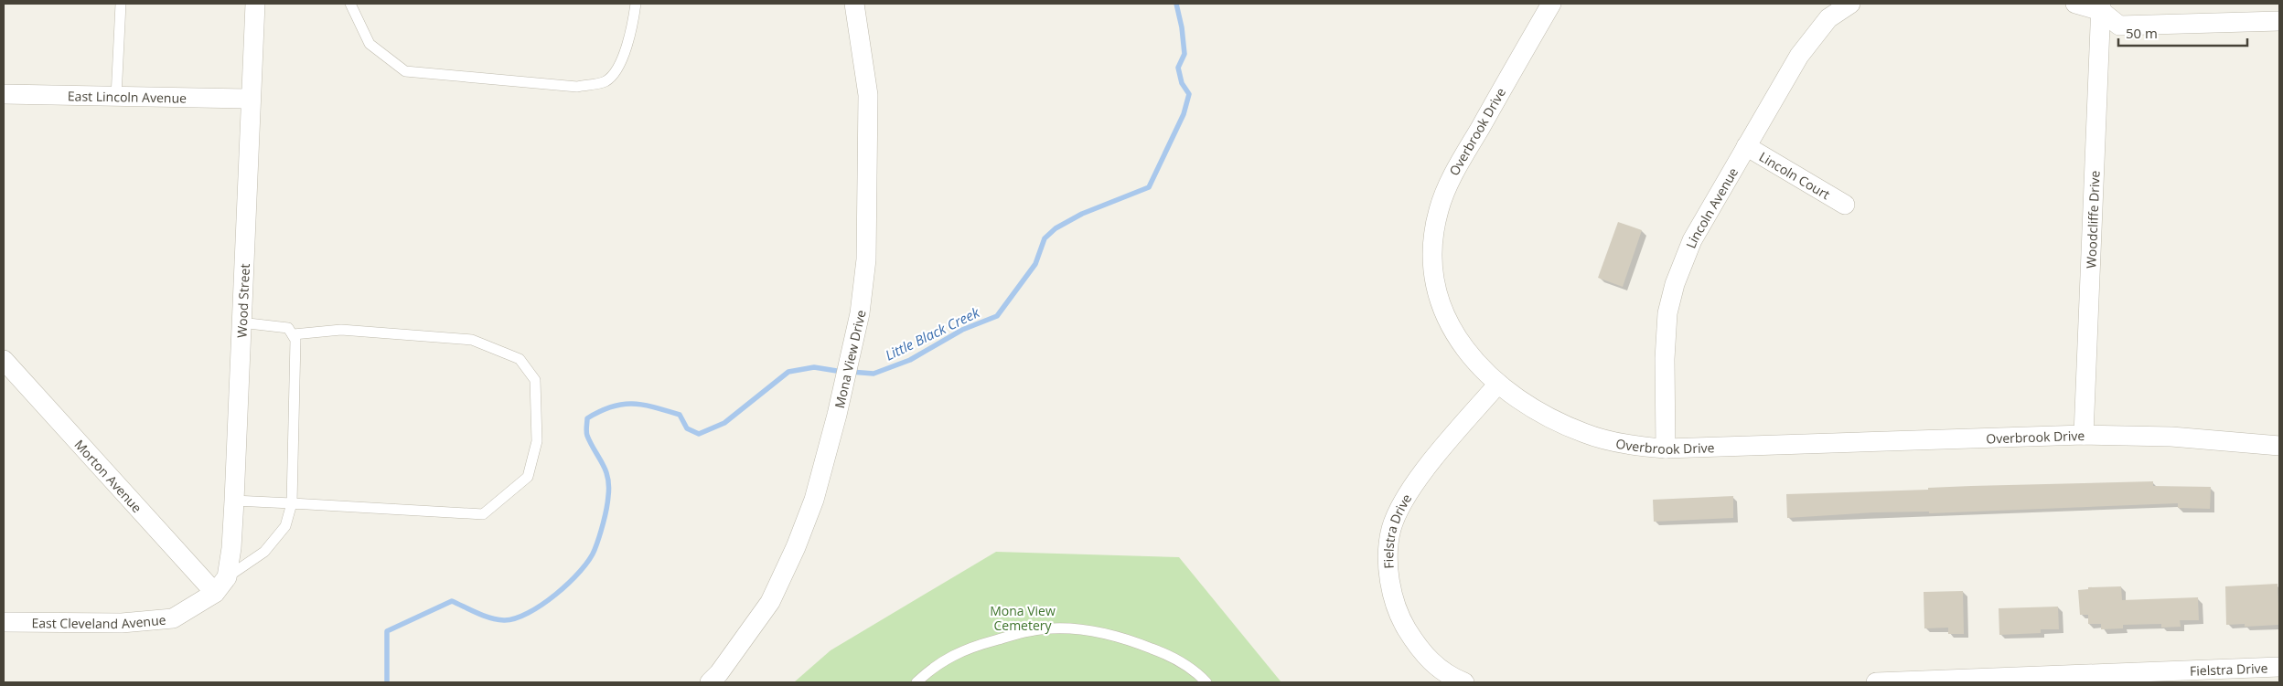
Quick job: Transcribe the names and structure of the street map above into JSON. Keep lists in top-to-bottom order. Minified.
{"streets":{"street":["East Lincoln Avenue","Overbrook Drive","Lincoln Court","Lincoln Avenue","Woodcliffe Drive","Wood Street","Mona View Drive","Morton Avenue","Fielstra Drive","East Cleveland Avenue"]},"crossings":[["East Lincoln Avenue","Wood Street"],["Overbrook Drive","Lincoln Avenue"],["Overbrook Drive","Woodcliffe Drive"],["Overbrook Drive","Fielstra Drive"],["Lincoln Court","Lincoln Avenue"],["Wood Street","Morton Avenue"],["Wood Street","East Cleveland Avenue"],["Morton Avenue","East Cleveland Avenue"]],"water":["Little Black Creek"],"parks":["Mona View Cemetery"],"scale_bar":"50 m"}
